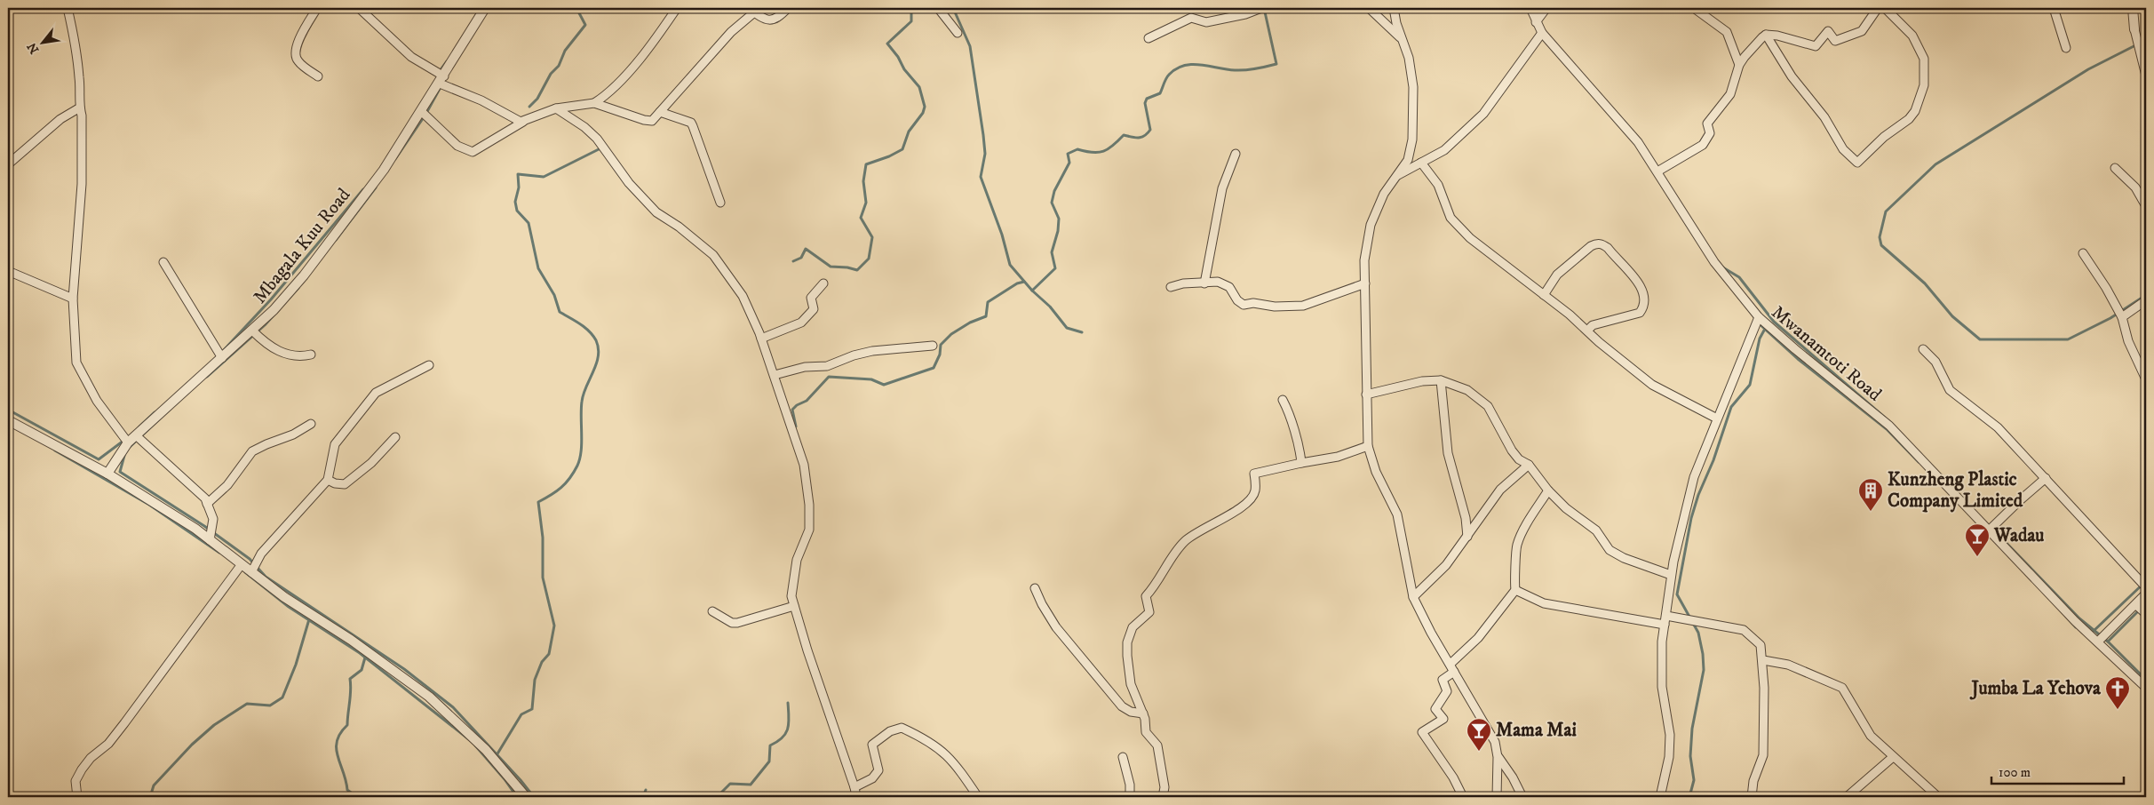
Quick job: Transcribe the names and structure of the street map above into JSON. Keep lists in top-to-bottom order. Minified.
{"streets":{"street":["Mbagala Kuu Road","Mwanamtoti Road"]},"places":{"building":["Kunzheng Plastic Company Limited"],"bar":["Wadau","Mama Mai"],"church":["Jumba La Yehova"]},"scale_bar":"100 m","north":"bottom left"}
